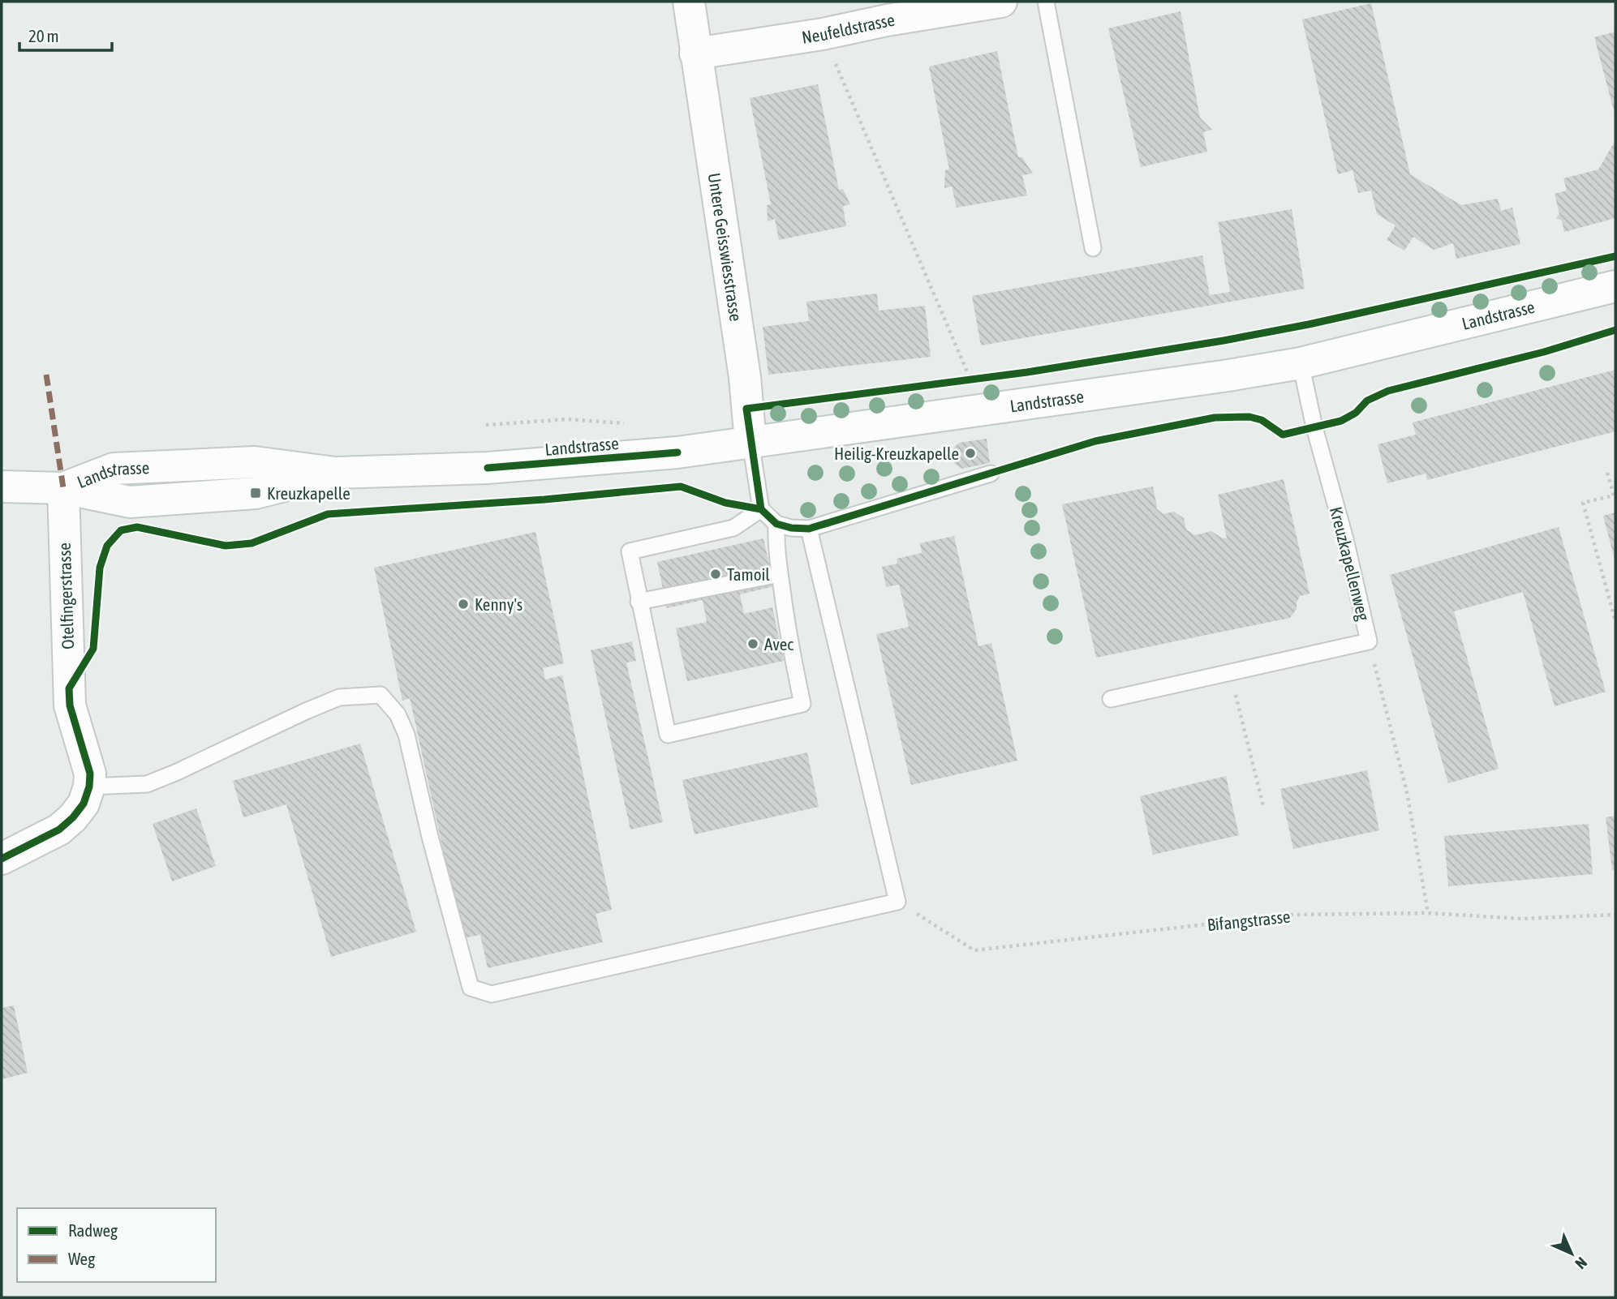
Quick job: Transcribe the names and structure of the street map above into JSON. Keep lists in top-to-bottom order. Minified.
{"streets":{"main road":["Neufeldstrasse","Untere Geisswiesstrasse","Landstrasse","Otelfingerstrasse"],"lane":["Kreuzkapellenweg"],"path":["Bifangstrasse"]},"crossings":[["Neufeldstrasse","Untere Geisswiesstrasse"],["Untere Geisswiesstrasse","Landstrasse"],["Landstrasse","Kreuzkapellenweg"],["Landstrasse","Otelfingerstrasse"]],"places":{"other":["Heilig-Kreuzkapelle","Tamoil","Kenny's","Avec"],"transit":["Kreuzkapelle"]},"legend":["Radweg","Weg"],"scale_bar":"20 m","north":"bottom right"}
